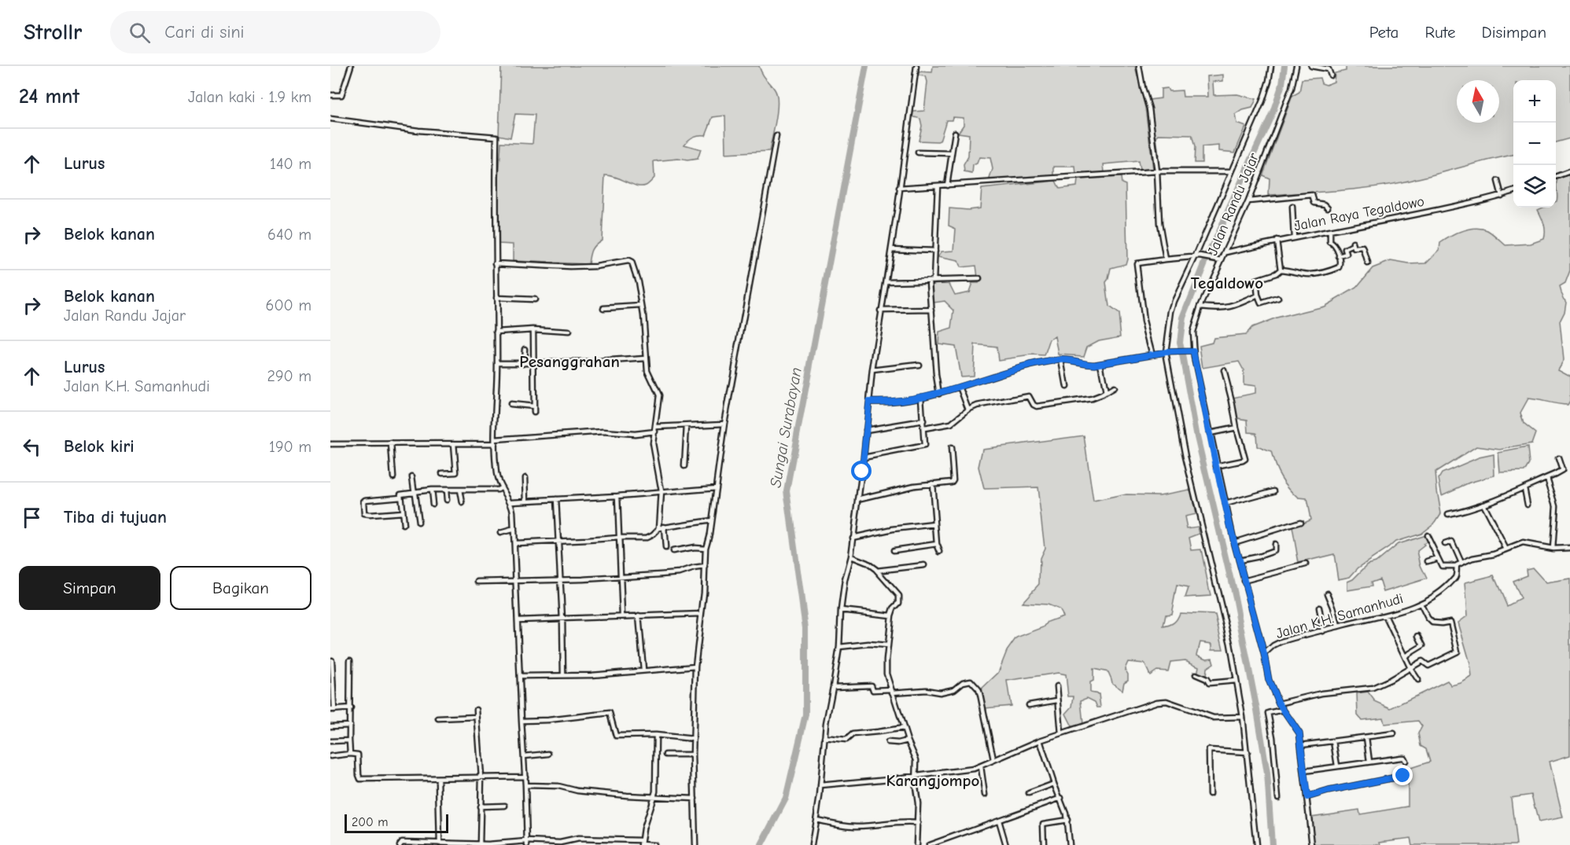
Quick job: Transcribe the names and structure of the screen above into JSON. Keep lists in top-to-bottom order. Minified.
{"streets":{"street":["Jalan Randu Jajar","Jalan Raya Tegaldowo","Jalan K.H. Samanhudi"]},"crossings":[["Jalan Randu Jajar","Jalan Raya Tegaldowo"],["Jalan Randu Jajar","Jalan K.H. Samanhudi"]],"districts":["Tegaldowo","Pesanggrahan","Karangjompo"],"water":["Sungai Surabayan"],"scale_bar":"200 m","north":"top","page":{"header":"Strollr","search":"Cari di sini","nav":["Peta","Rute","Disimpan"],"heading":["24 mnt","Jalan kaki · 1.9 km"],"map_buttons":["+","−"],"list":[["Lurus","140 m"],["Belok kanan","640 m"],["Belok kanan","Jalan Randu Jajar","600 m"],["Lurus","Jalan K.H. Samanhudi","290 m"],["Belok kiri","190 m"],"Tiba di tujuan"],"buttons":["Simpan","Bagikan"],"scale":"200 m"}}
